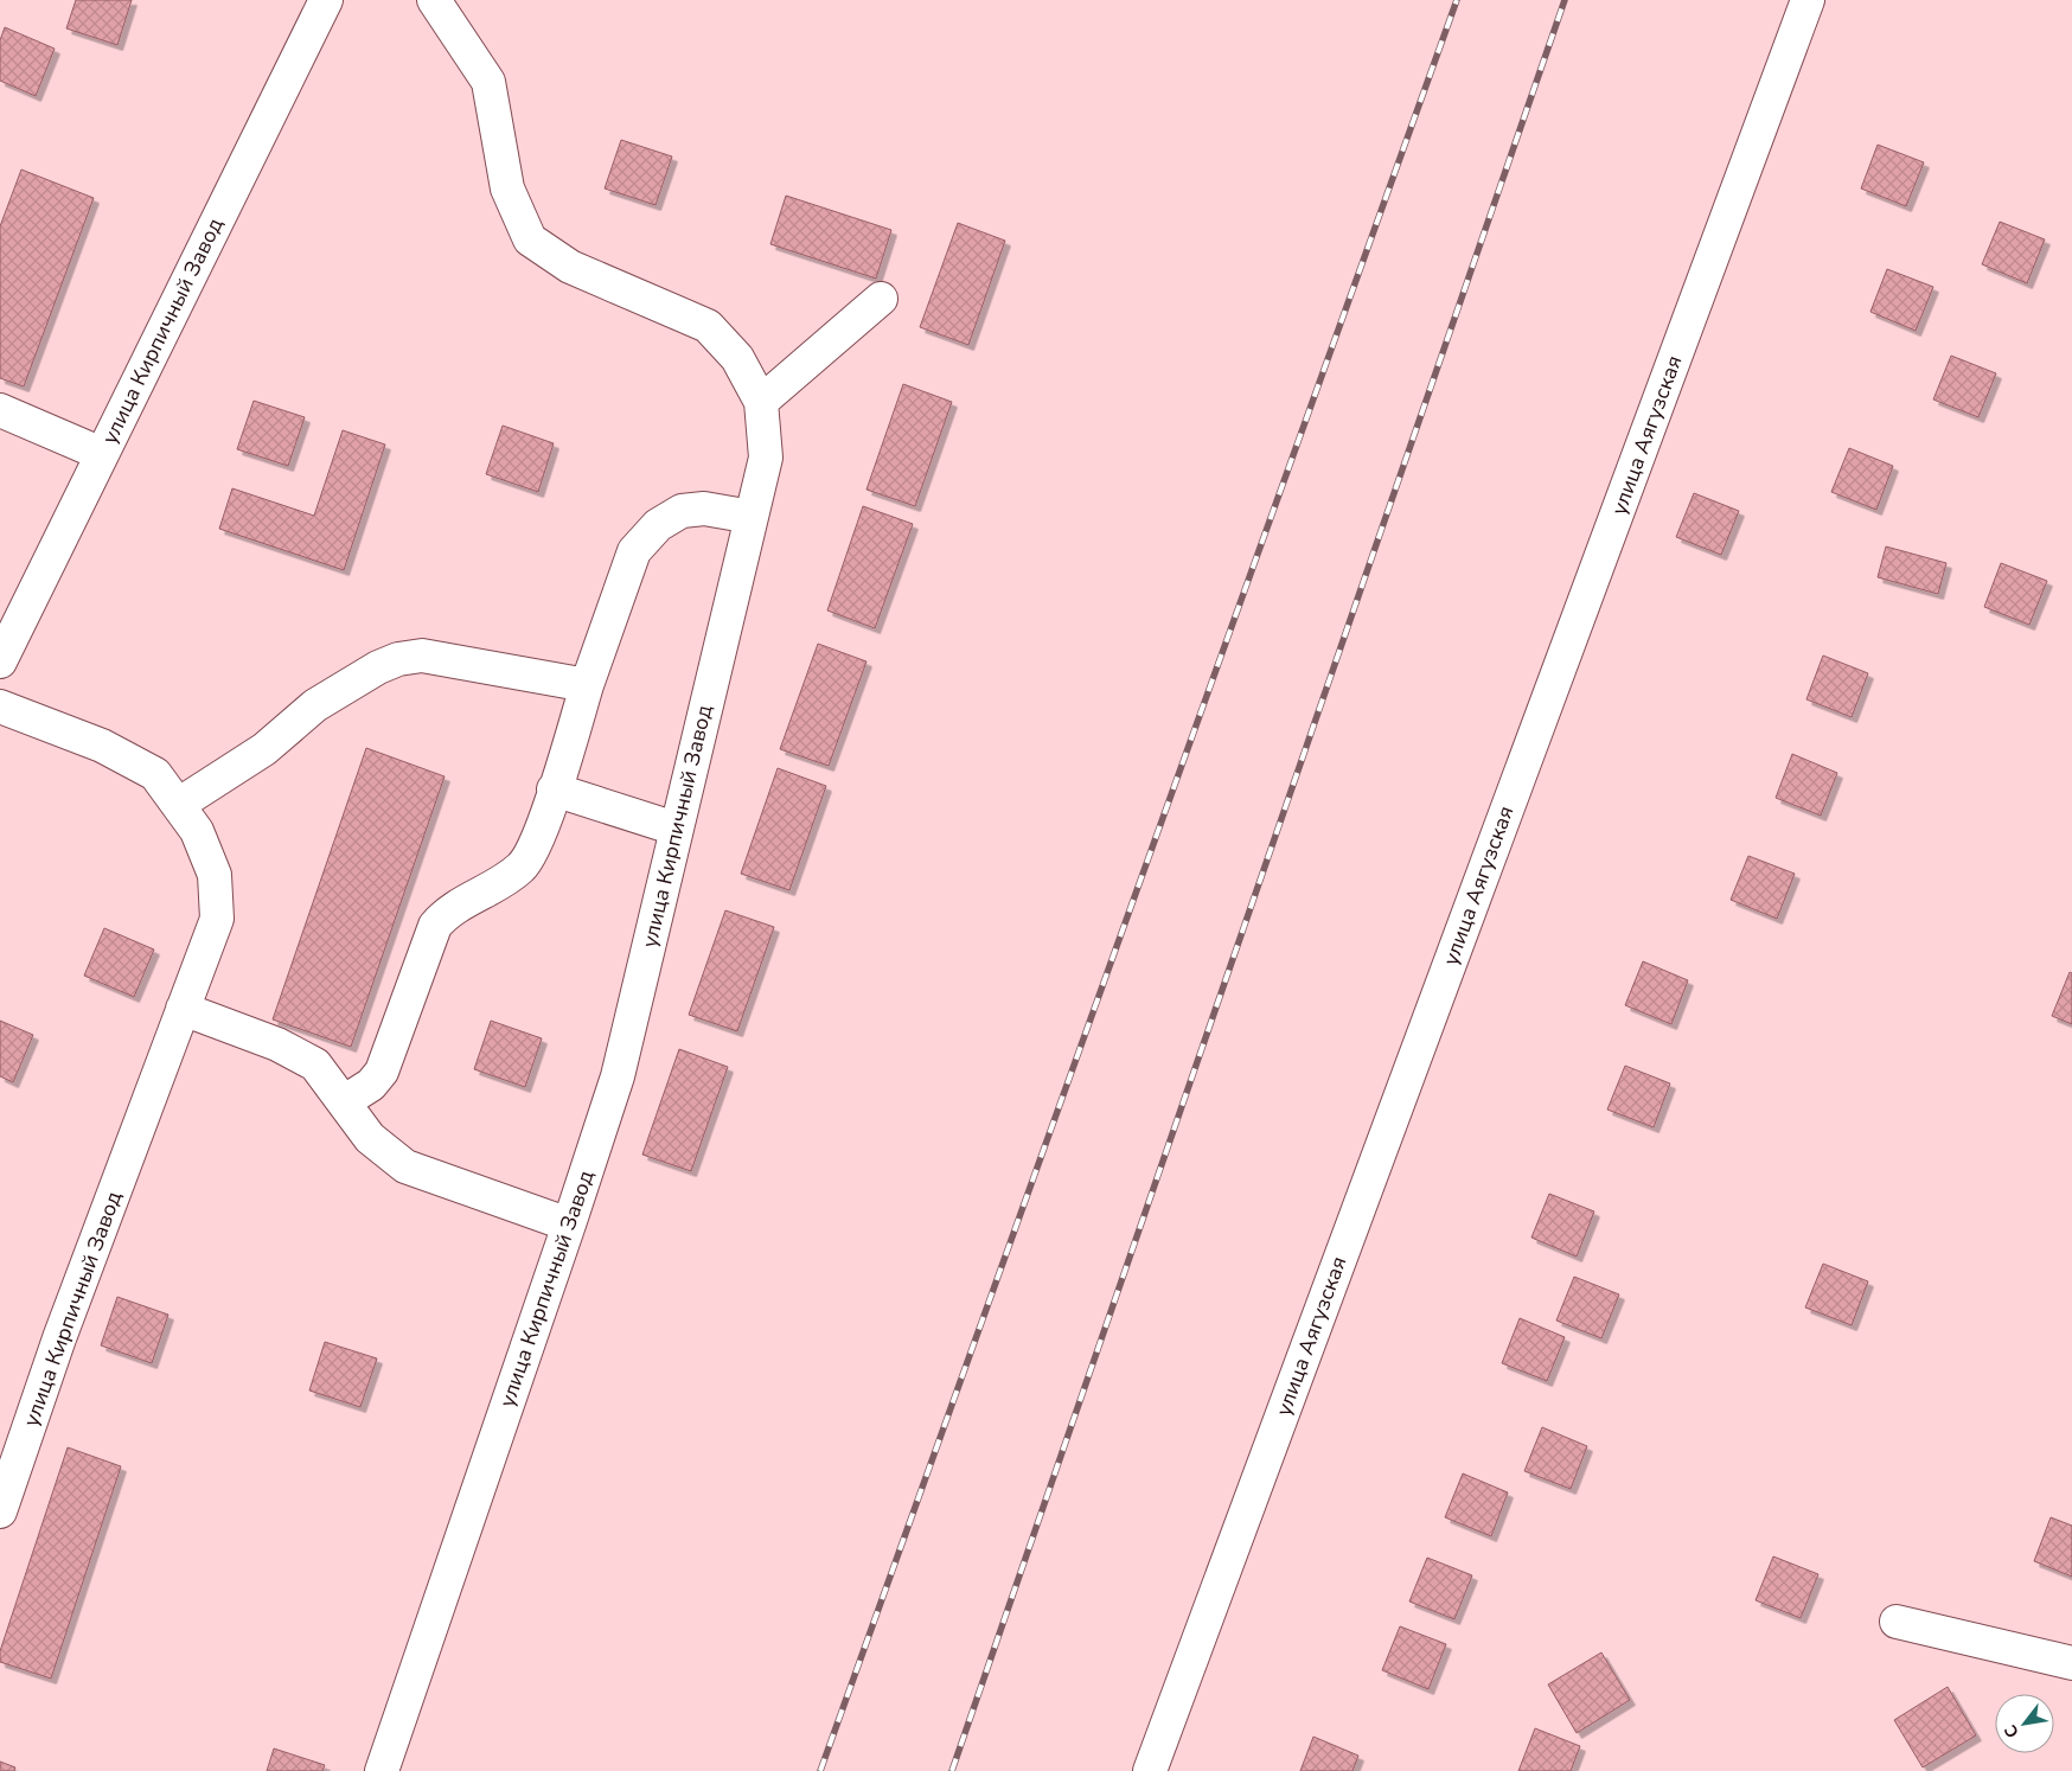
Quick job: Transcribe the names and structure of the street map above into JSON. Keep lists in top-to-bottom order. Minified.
{"streets":{"street":["улица Кирпичный Завод","улица Аягузская"]},"north":"bottom left"}
